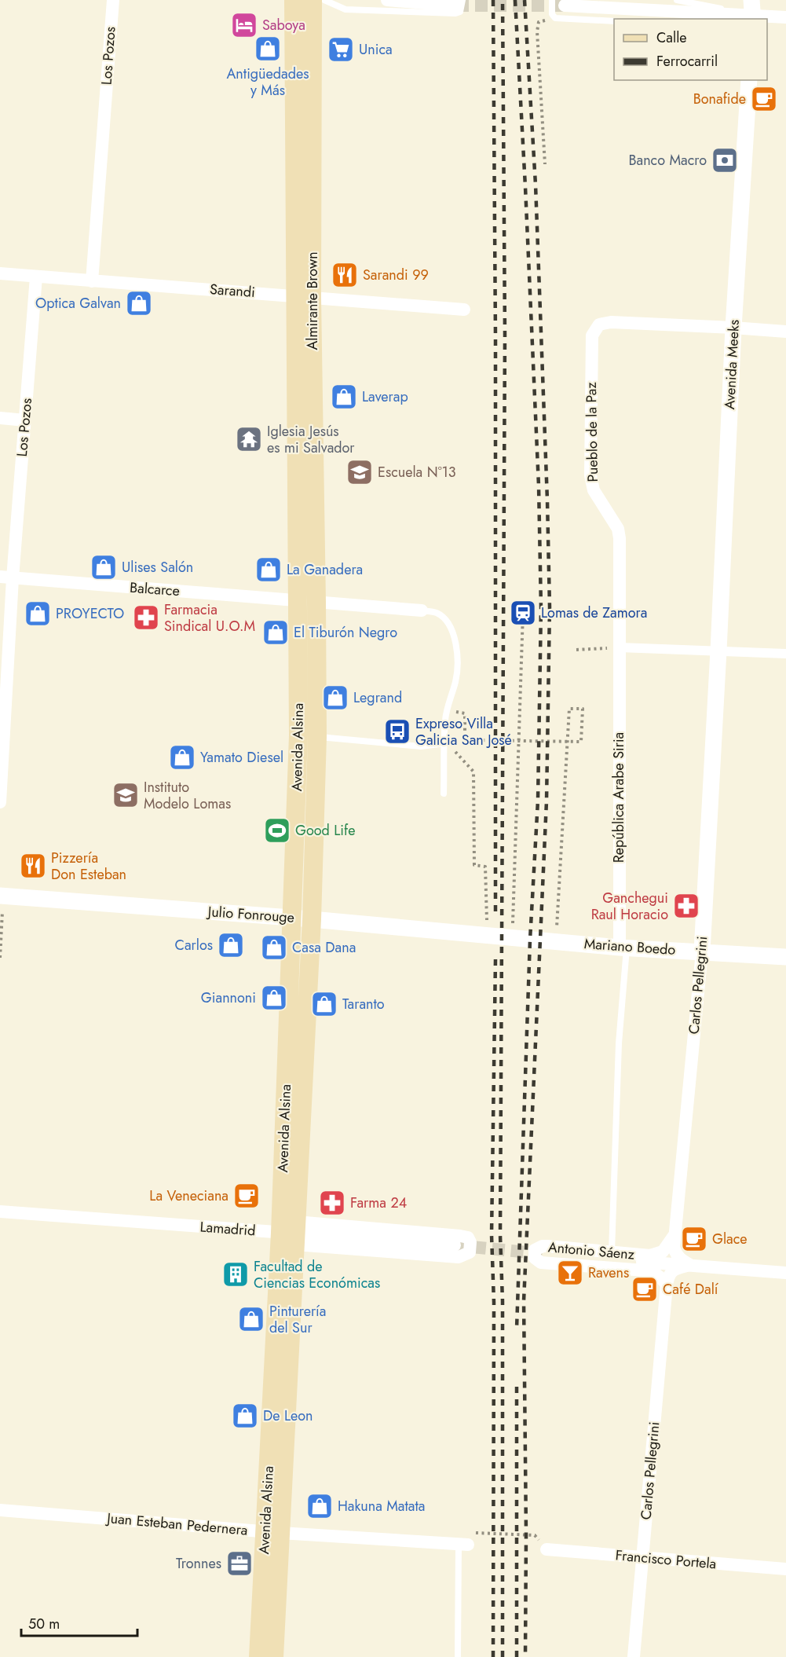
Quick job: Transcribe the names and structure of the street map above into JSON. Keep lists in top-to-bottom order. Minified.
{"streets":{"main road":["Almirante Brown","Avenida Alsina"],"street":["Los Pozos","Sarandi","Avenida Meeks","Pueblo de la Paz","Balcarce","República Arabe Siria","Julio Fonrouge","Mariano Boedo","Carlos Pellegrini","Lamadrid","Antonio Sáenz","Juan Esteban Pedernera","Francisco Portela"]},"crossings":[["Los Pozos","Sarandi"],["Los Pozos","Balcarce"],["Sarandi","Almirante Brown"],["Almirante Brown","Balcarce"],["Almirante Brown","Avenida Alsina"],["Avenida Meeks","Pueblo de la Paz"],["Avenida Meeks","Carlos Pellegrini"],["Pueblo de la Paz","República Arabe Siria"],["Balcarce","Avenida Alsina"],["Avenida Alsina","Julio Fonrouge"],["Avenida Alsina","Lamadrid"],["Avenida Alsina","Juan Esteban Pedernera"],["República Arabe Siria","Mariano Boedo"],["Julio Fonrouge","Mariano Boedo"],["Mariano Boedo","Carlos Pellegrini"],["Carlos Pellegrini","Antonio Sáenz"],["Carlos Pellegrini","Francisco Portela"]],"places":{"hotel":["Saboya"],"shop":["Antigüedades y Más","Optica Galvan","Laverap","Ulises Salón","La Ganadera","PROYECTO","El Tiburón Negro","Legrand","Yamato Diesel","Carlos","Casa Dana","Giannoni","Taranto","Pinturería del Sur","De Leon","Hakuna Matata"],"supermarket":["Unica"],"cafe":["Bonafide","La Veneciana","Glace","Café Dalí"],"bank":["Banco Macro"],"restaurant":["Sarandi 99","Pizzería Don Esteban"],"temple":["Iglesia Jesús es mi Salvador"],"school or university":["Escuela Nº13","Instituto Modelo Lomas"],"station":["Lomas de Zamora"],"pharmacy":["Farmacia Sindical U.O.M","Ganchegui Raul Horacio","Farma 24"],"bus stop":["Expreso Villa Galicia San José"],"sports":["Good Life"],"bar":["Ravens"],"building":["Facultad de Ciencias Económicas"],"office":["Tronnes"]},"legend":["Calle","Ferrocarril"],"scale_bar":"50 m"}
